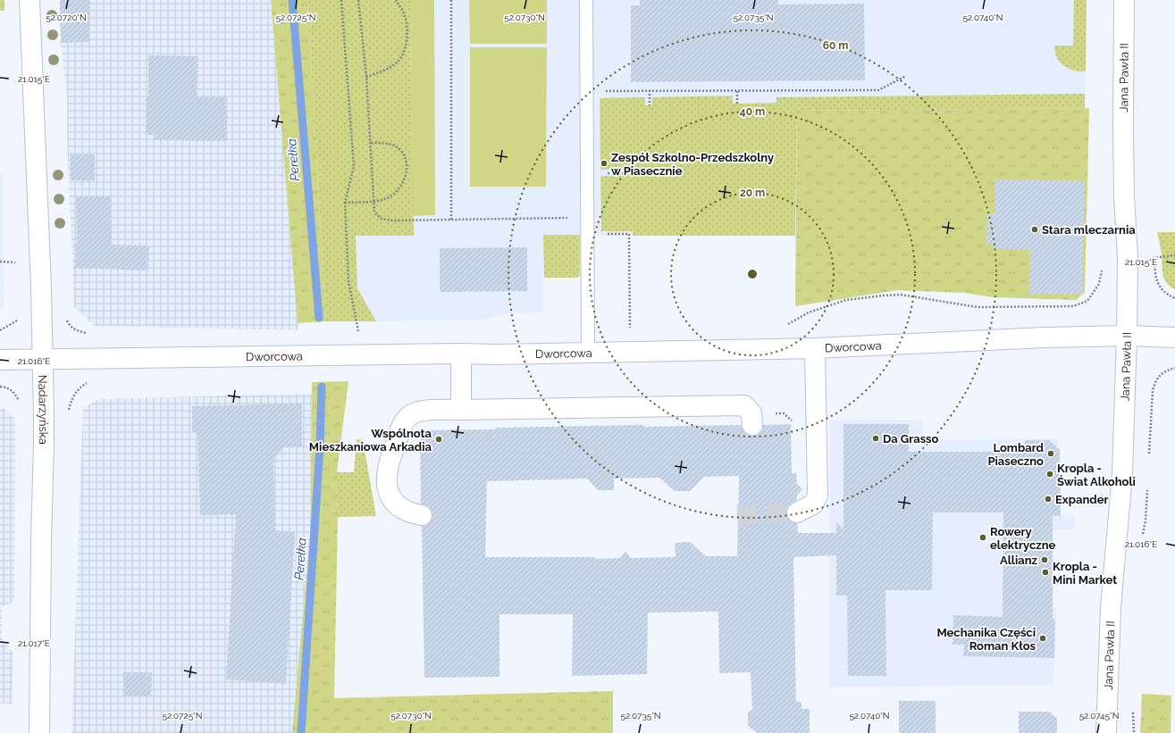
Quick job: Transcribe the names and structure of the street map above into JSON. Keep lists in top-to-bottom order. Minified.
{"streets":{"street":["Jana Pawła II","Dworcowa","Nadarzyńska"]},"crossings":[["Jana Pawła II","Dworcowa"],["Dworcowa","Nadarzyńska"]],"water":["Perełka"],"places":["Zespół Szkolno-Przedszkolny w Piasecznie","Stara mleczarnia","Da Grasso","Wspólnota Mieszkaniowa Arkadia","Lombard Piaseczno","Kropla - Świat Alkoholi","Expander","Rowery elektryczne","Allianz","Kropla - Mini Market","Mechanika Części Roman Kłos"],"coordinates":["52.0725°N","52.0730°N","52.0735°N","52.0740°N","52.0720°N","21.015°E","21.016°E","21.017°E","52.0745°N"],"rings":["60 m","40 m","20 m"]}
